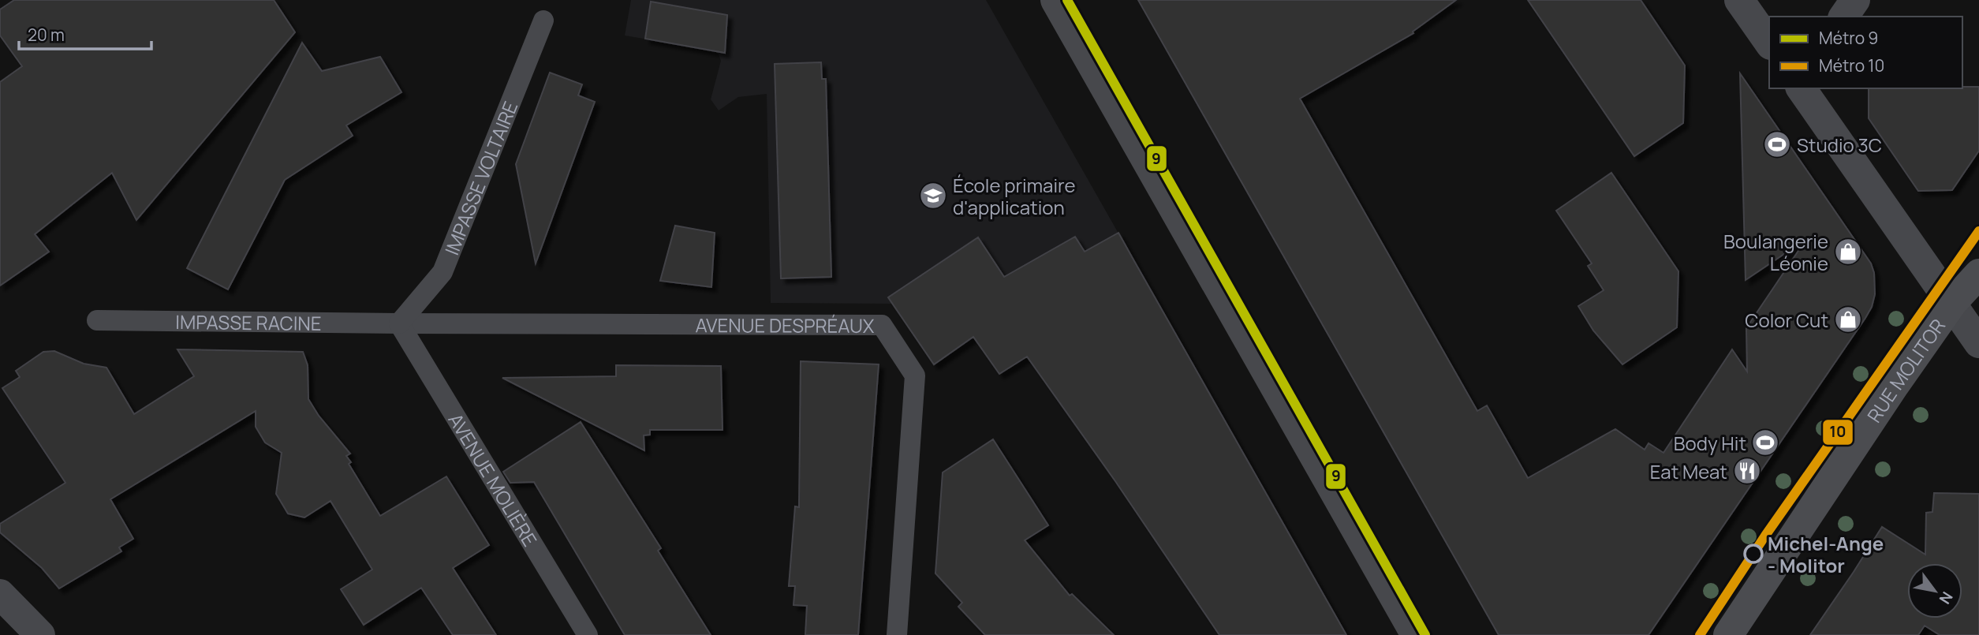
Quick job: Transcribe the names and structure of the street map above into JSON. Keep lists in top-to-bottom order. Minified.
{"streets":{"street":["RUE MOLITOR"],"lane":["IMPASSE VOLTAIRE","IMPASSE RACINE","AVENUE DESPRÉAUX","AVENUE MOLIÈRE"]},"crossings":[["IMPASSE VOLTAIRE","IMPASSE RACINE"],["IMPASSE VOLTAIRE","AVENUE DESPRÉAUX"],["IMPASSE VOLTAIRE","AVENUE MOLIÈRE"],["IMPASSE RACINE","AVENUE DESPRÉAUX"],["IMPASSE RACINE","AVENUE MOLIÈRE"],["AVENUE DESPRÉAUX","AVENUE MOLIÈRE"]],"places":{"sports":["Studio 3C","Body Hit"],"school or university":["École primaire d'application"],"shop":["Boulangerie Léonie","Color Cut"],"restaurant":["Eat Meat"],"other":["Michel-Ange - Molitor"]},"lines":["metro line 9","metro line 10"],"legend":["Métro 9","Métro 10"],"scale_bar":"20 m","north":"bottom right"}
